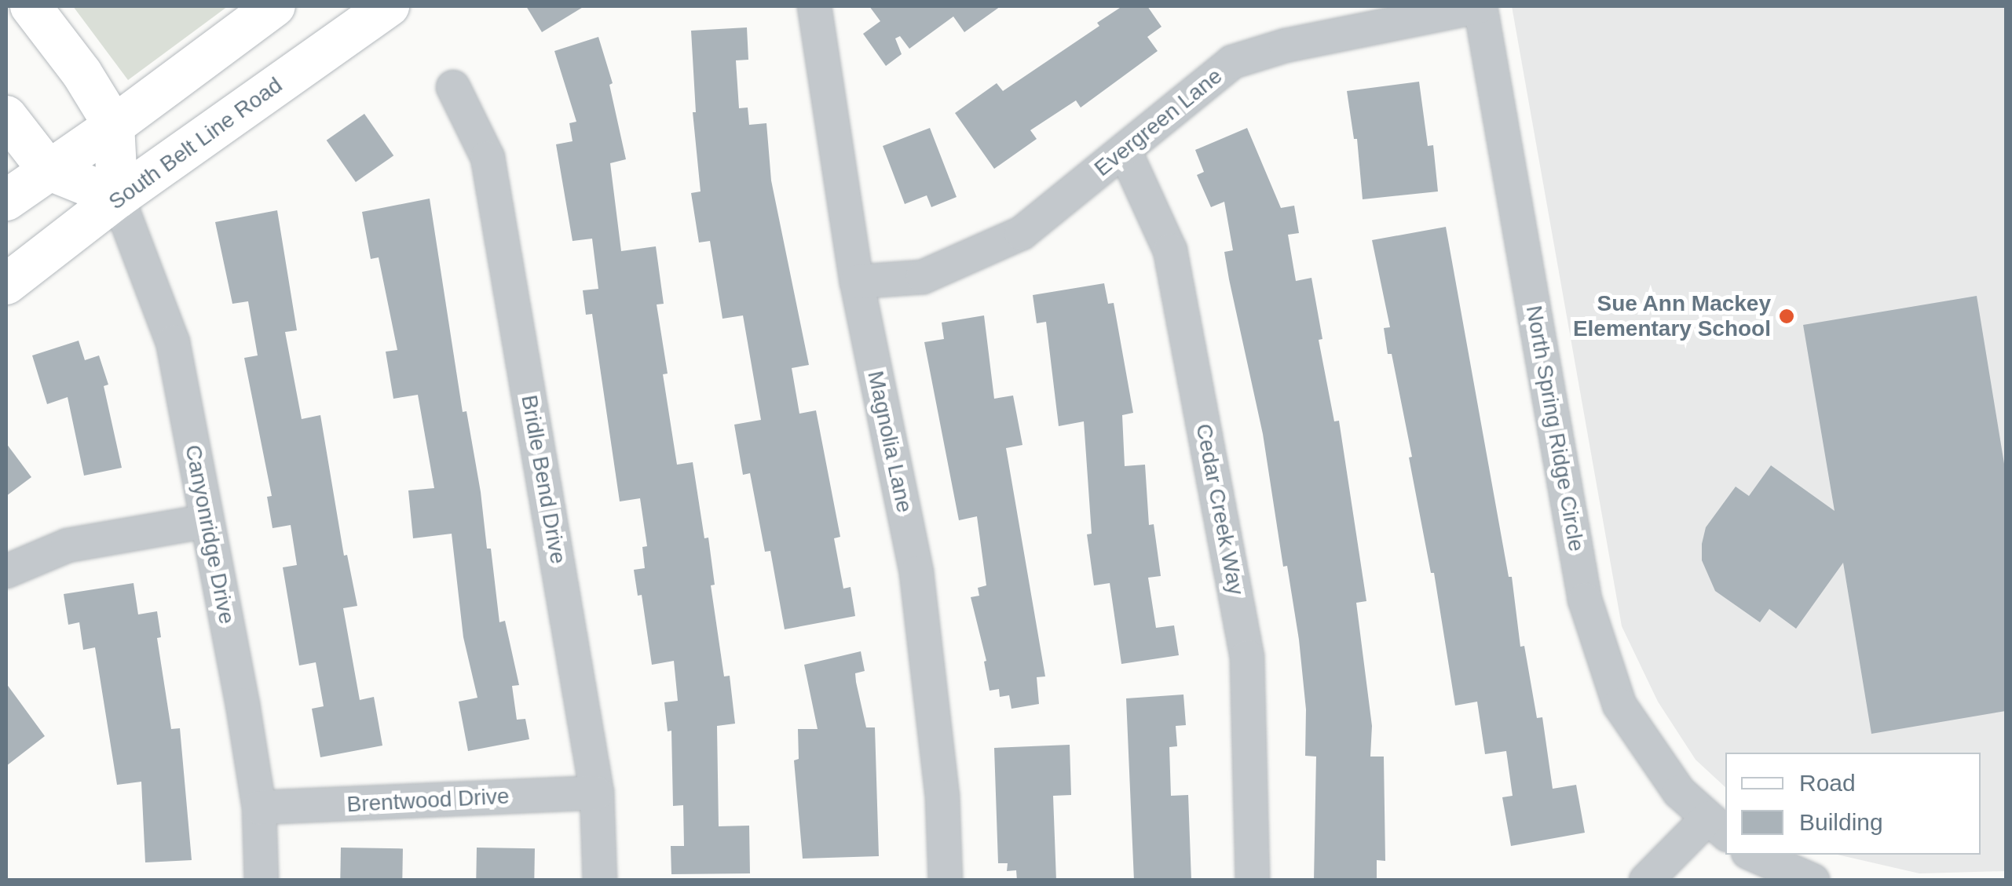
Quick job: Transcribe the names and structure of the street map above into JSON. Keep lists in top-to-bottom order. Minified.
{"streets":{"main road":["South Belt Line Road"],"street":["Evergreen Lane","North Spring Ridge Circle","Magnolia Lane","Bridle Bend Drive","Cedar Creek Way","Canyonridge Drive","Brentwood Drive"]},"crossings":[["Evergreen Lane","North Spring Ridge Circle"],["Evergreen Lane","Magnolia Lane"],["Evergreen Lane","Cedar Creek Way"],["South Belt Line Road","Canyonridge Drive"],["Bridle Bend Drive","Brentwood Drive"],["Canyonridge Drive","Brentwood Drive"]],"places":["Sue Ann Mackey Elementary School"],"legend":["Road","Building"]}
